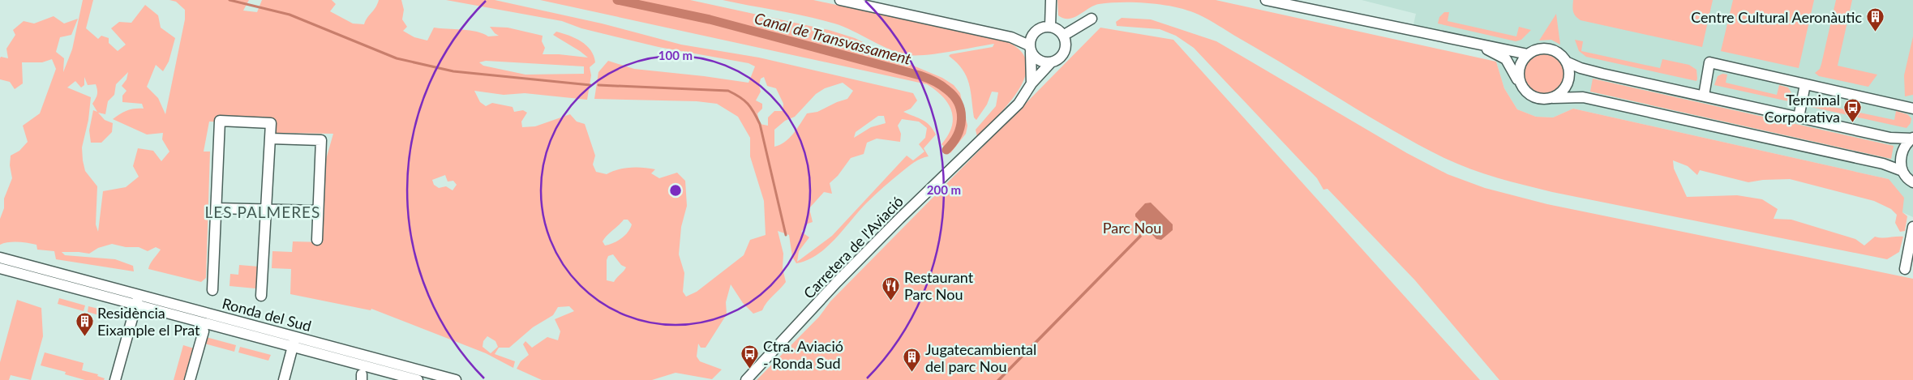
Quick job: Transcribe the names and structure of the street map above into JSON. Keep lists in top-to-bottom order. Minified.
{"streets":{"street":["Carretera de l'Aviació","Ronda del Sud"]},"districts":["LES PALMERES"],"water":["Canal de Transvassament"],"parks":["Parc Nou"],"places":{"building":["Centre Cultural Aeronàutic","Residència Eixample el Prat","Jugatecambiental del parc Nou"],"bus stop":["Terminal Corporativa","Ctra. Aviació - Ronda Sud"],"restaurant":["Restaurant Parc Nou"]},"rings":["100 m","200 m"]}
